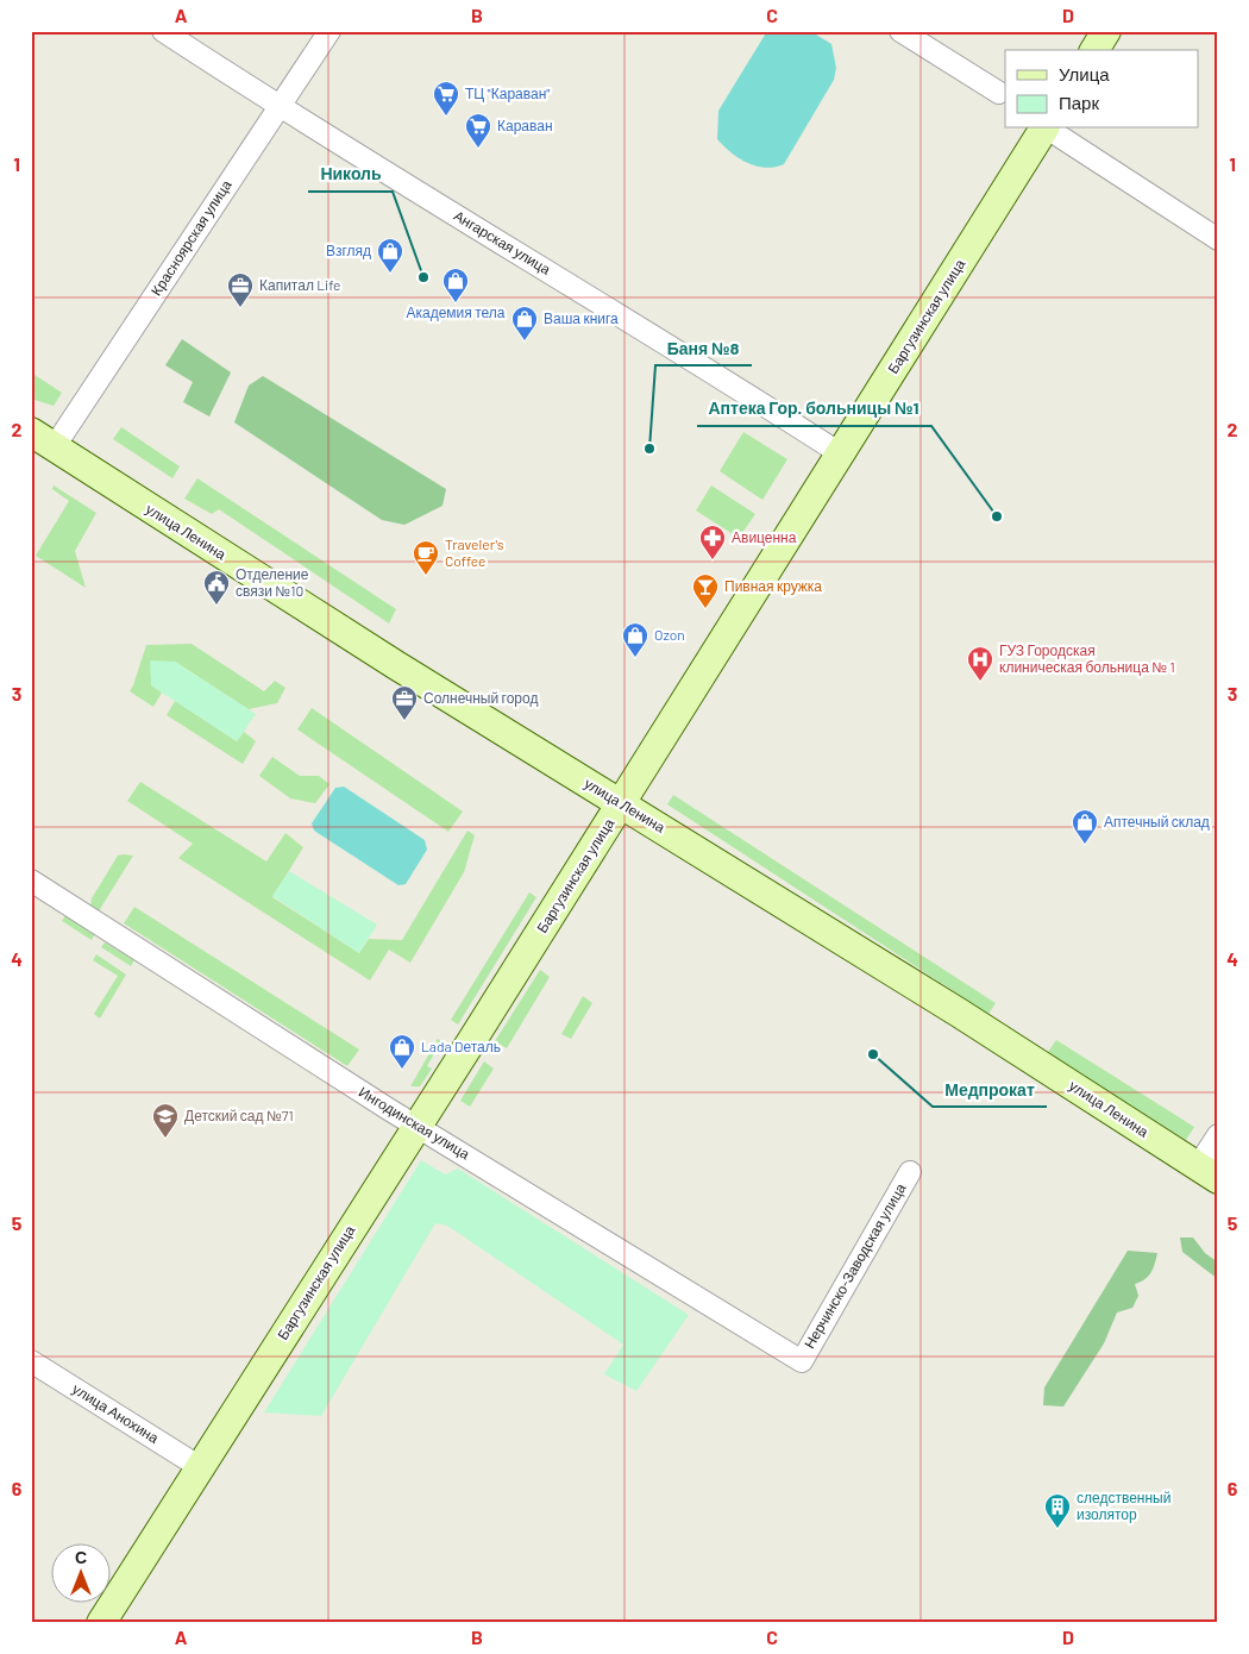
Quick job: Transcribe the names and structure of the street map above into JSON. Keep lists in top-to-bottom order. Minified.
{"streets":{"main road":["Баргузинская улица","улица Ленина"],"street":["Красноярская улица","Ангарская улица","Ингодинская улица","Нерчинско-Заводская улица","улица Анохина"]},"crossings":[["Красноярская улица","Ангарская улица"],["Красноярская улица","улица Ленина"],["Ангарская улица","Баргузинская улица"],["Баргузинская улица","улица Ленина"],["Баргузинская улица","Ингодинская улица"],["Баргузинская улица","улица Анохина"],["Ингодинская улица","Нерчинско-Заводская улица"]],"places":{"supermarket":["ТЦ \"Караван\"","Караван"],"shop":["Взгляд","Академия тела","Ваша книга","Ozon","Аптечный склад","Lada Dеталь"],"other":["Николь","Баня №8","Аптека Гор. больницы №1","Медпрокат"],"office":["Капитал Life","Солнечный город"],"pharmacy":["Авиценна"],"cafe":["Traveler's Coffee"],"public building":["Отделение связи №10"],"bar":["Пивная кружка"],"hospital":["ГУЗ Городская клиническая больница № 1"],"school or university":["Детский сад №71"],"building":["следственный изолятор"]},"legend":["Улица","Парк"],"north":"top","grid":{"columns":["A","B","C","D"],"rows":["1","2","3","4","5","6"]}}
